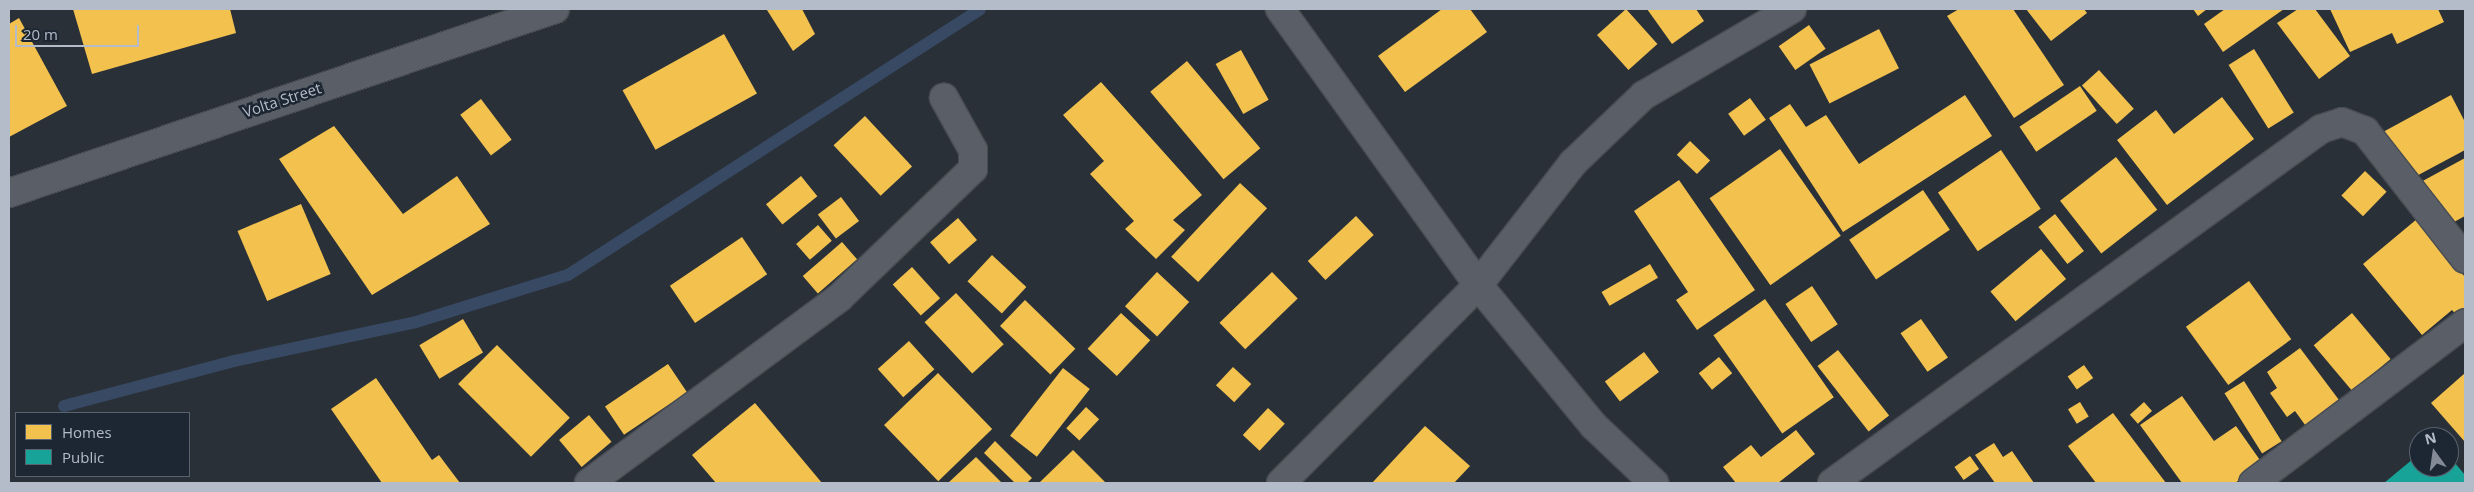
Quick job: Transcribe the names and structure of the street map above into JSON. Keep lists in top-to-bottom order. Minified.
{"streets":{"street":["Volta Street"]},"legend":["Homes","Public"],"scale_bar":"20 m","north":"top"}
